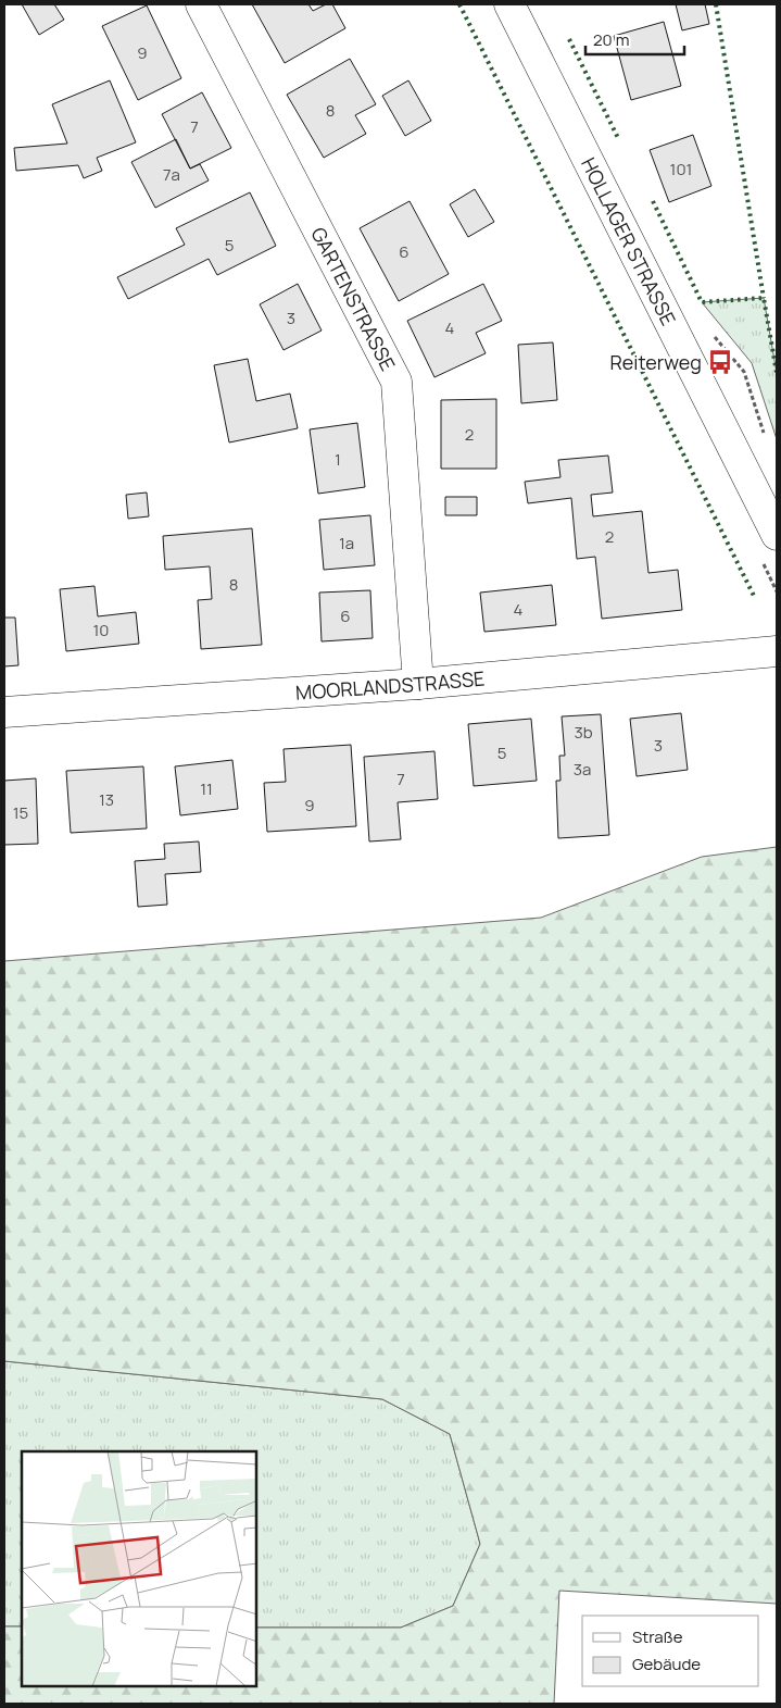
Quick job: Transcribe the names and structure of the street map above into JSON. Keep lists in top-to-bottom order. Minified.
{"streets":{"street":["HOLLAGER STRASSE","GARTENSTRASSE","MOORLANDSTRASSE"]},"crossings":[["GARTENSTRASSE","MOORLANDSTRASSE"]],"places":{"bus stop":["Reiterweg"]},"house_numbers":["9","8","7","101","7a","5","6","3","4","2","1","2","1a","8","4","6","10","3b","3","5","3a","7","11","13","9","15"],"legend":["Straße","Gebäude"],"scale_bar":"20 m"}
